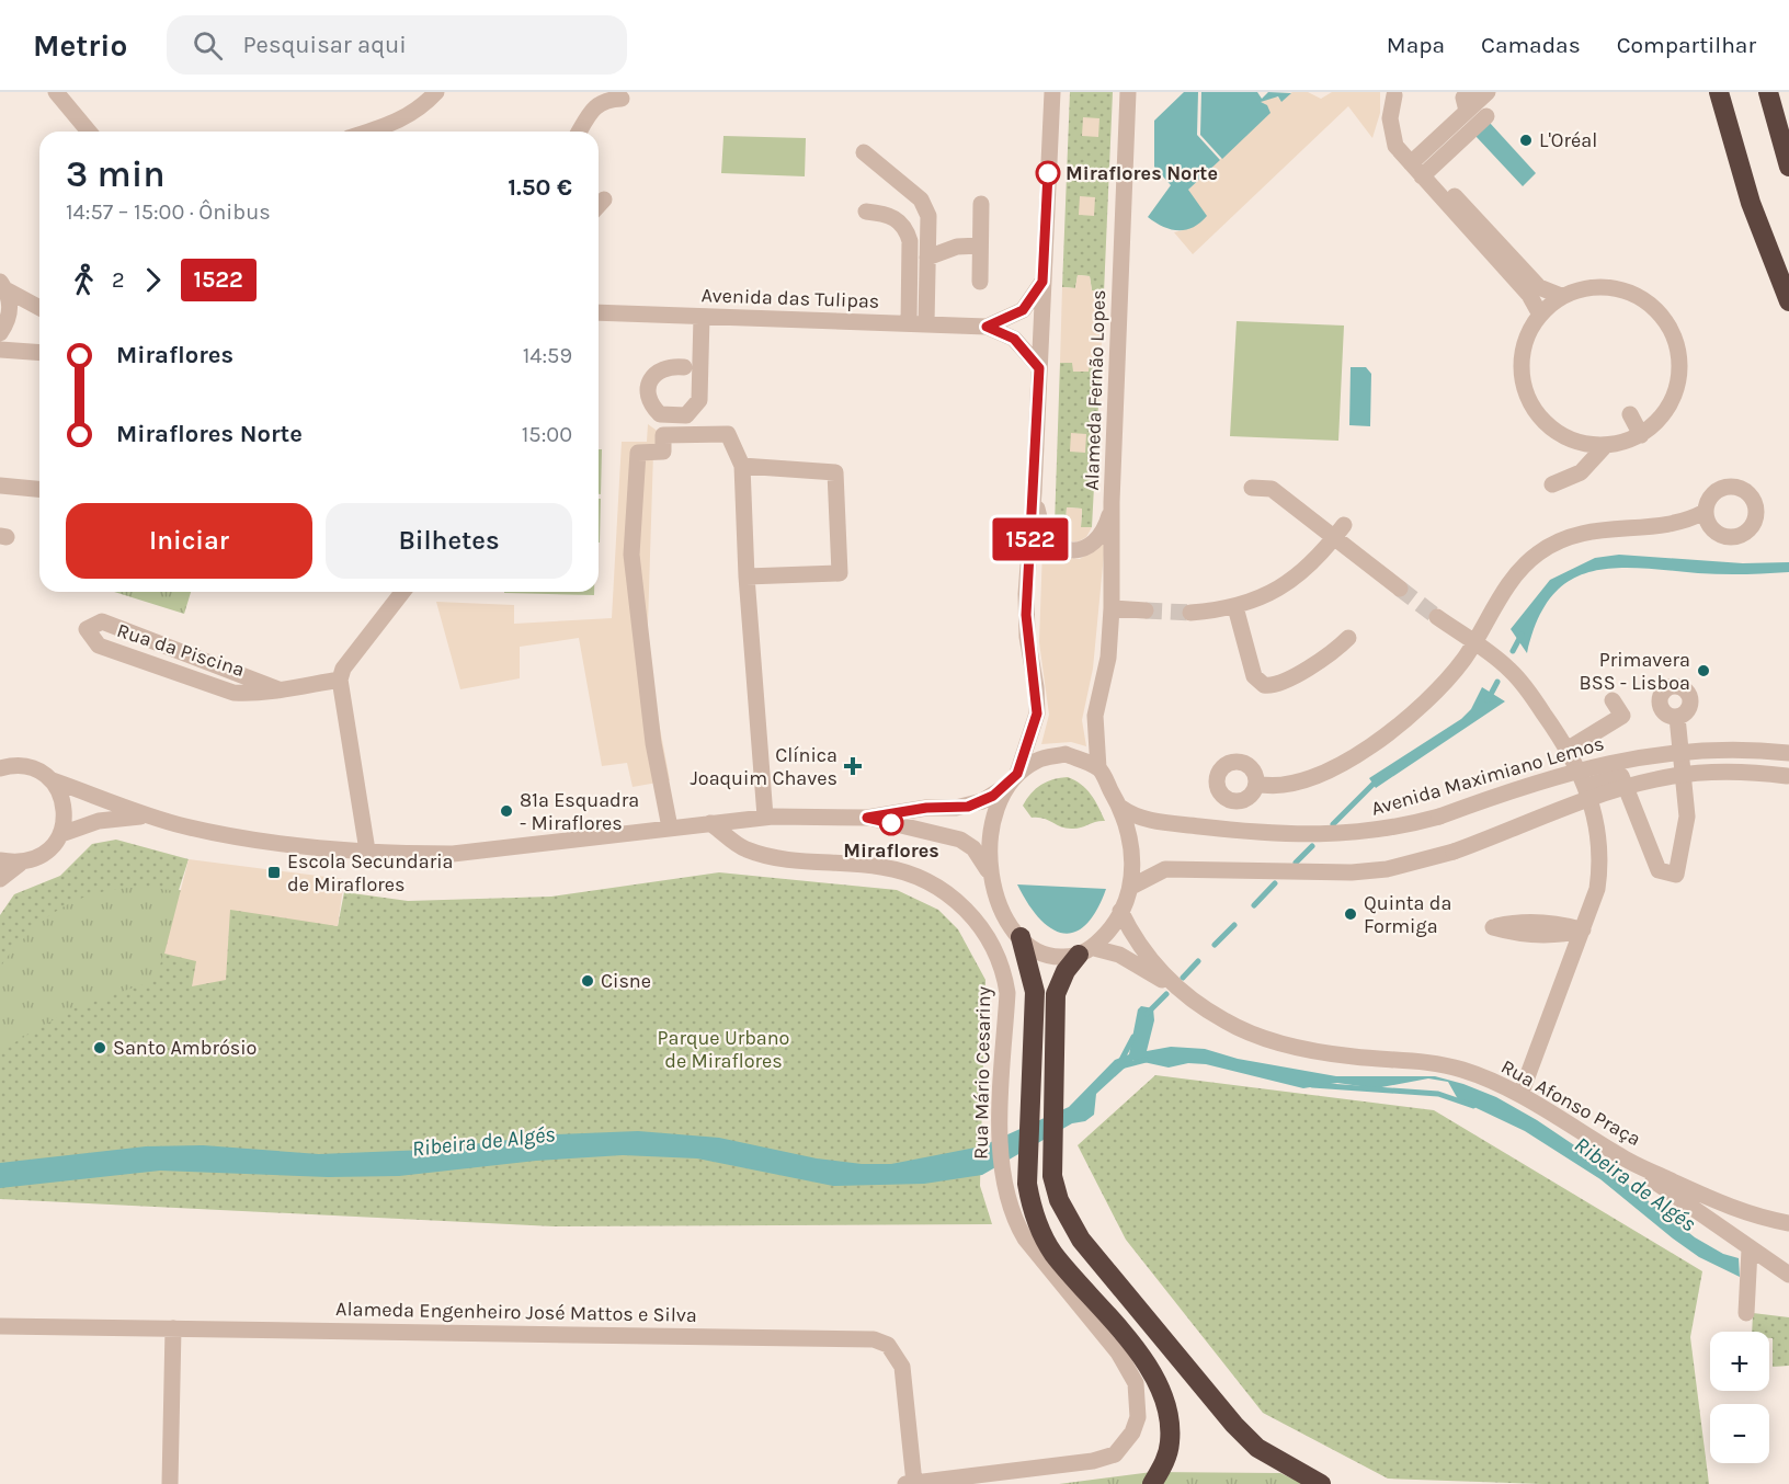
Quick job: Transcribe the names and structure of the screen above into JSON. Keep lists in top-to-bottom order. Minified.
{"streets":{"street":["Avenida das Tulipas","Alameda Fernão Lopes","Rua da Piscina","Avenida Maximiano Lemos","Rua Mário Cesariny","Rua Afonso Praça","Alameda Engenheiro José Mattos e Silva"]},"crossings":[["Alameda Fernão Lopes","Avenida Maximiano Lemos"],["Alameda Fernão Lopes","Rua Afonso Praça"],["Avenida Maximiano Lemos","Rua Afonso Praça"],["Rua Mário Cesariny","Alameda Engenheiro José Mattos e Silva"]],"water":["Ribeira de Algés"],"parks":["Parque Urbano de Miraflores"],"places":{"other":["L'Oréal","Miraflores Norte","Primavera BSS - Lisboa","81ª Esquadra - Miraflores","Miraflores","Quinta da Formiga","Cisne","Santo Ambrósio"],"health":["Clínica Joaquim Chaves"],"transit":["Escola Secundaria de Miraflores"]},"lines":["bus line 1522"],"page":{"header":"Metrio","search":"Pesquisar aqui","nav":["Mapa","Camadas","Compartilhar"],"on_map":"1522","heading":["3 min","14:57 – 15:00 · Ônibus","1.50 €"],"legs":["2","1522"],"list":[{"name":"Miraflores","value":"14:59"},{"name":"Miraflores Norte","value":"15:00"}],"buttons":["Iniciar","Bilhetes"],"map_buttons":["+","−"]}}
